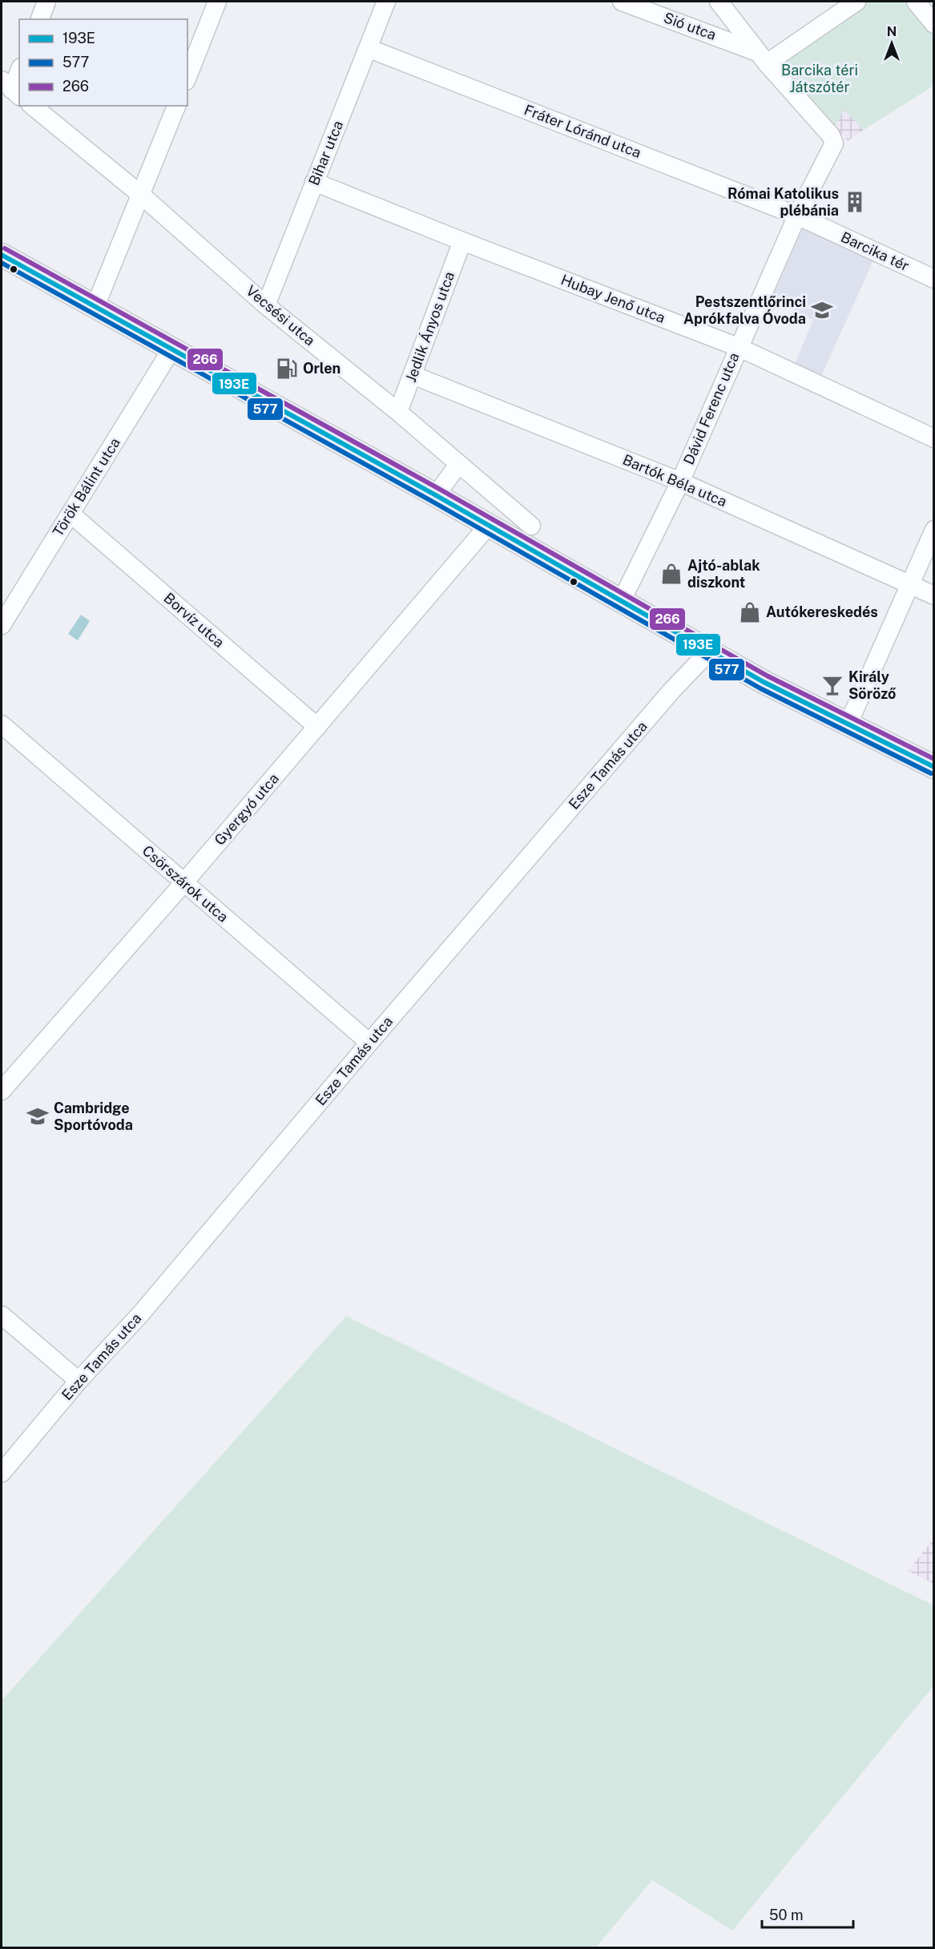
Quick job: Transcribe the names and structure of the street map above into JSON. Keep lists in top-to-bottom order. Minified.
{"streets":{"street":["Sió utca","Fráter Lóránd utca","Bihar utca","Barcika tér","Hubay Jenő utca","Vecsési utca","Jedlik Ányos utca","Dávid Ferenc utca","Bartók Béla utca","Török Bálint utca","Borvíz utca","Esze Tamás utca","Gyergyó utca","Csörszárok utca"]},"crossings":[["Fráter Lóránd utca","Bihar utca"],["Fráter Lóránd utca","Barcika tér"],["Fráter Lóránd utca","Dávid Ferenc utca"],["Bihar utca","Hubay Jenő utca"],["Bihar utca","Vecsési utca"],["Barcika tér","Dávid Ferenc utca"],["Hubay Jenő utca","Jedlik Ányos utca"],["Hubay Jenő utca","Dávid Ferenc utca"],["Vecsési utca","Jedlik Ányos utca"],["Jedlik Ányos utca","Bartók Béla utca"],["Dávid Ferenc utca","Bartók Béla utca"],["Török Bálint utca","Borvíz utca"],["Borvíz utca","Gyergyó utca"],["Esze Tamás utca","Csörszárok utca"],["Gyergyó utca","Csörszárok utca"]],"parks":["Barcika téri Játszótér"],"places":{"building":["Római Katolikus plébánia"],"school or university":["Pestszentlőrinci Aprókfalva Óvoda","Cambridge Sportóvoda"],"fuel station":["Orlen"],"shop":["Ajtó-ablak diszkont","Autókereskedés"],"bar":["Király Söröző"]},"lines":["transit line 266","transit line 193E","transit line 577"],"legend":["193E","577","266"],"scale_bar":"50 m","north":"top"}
